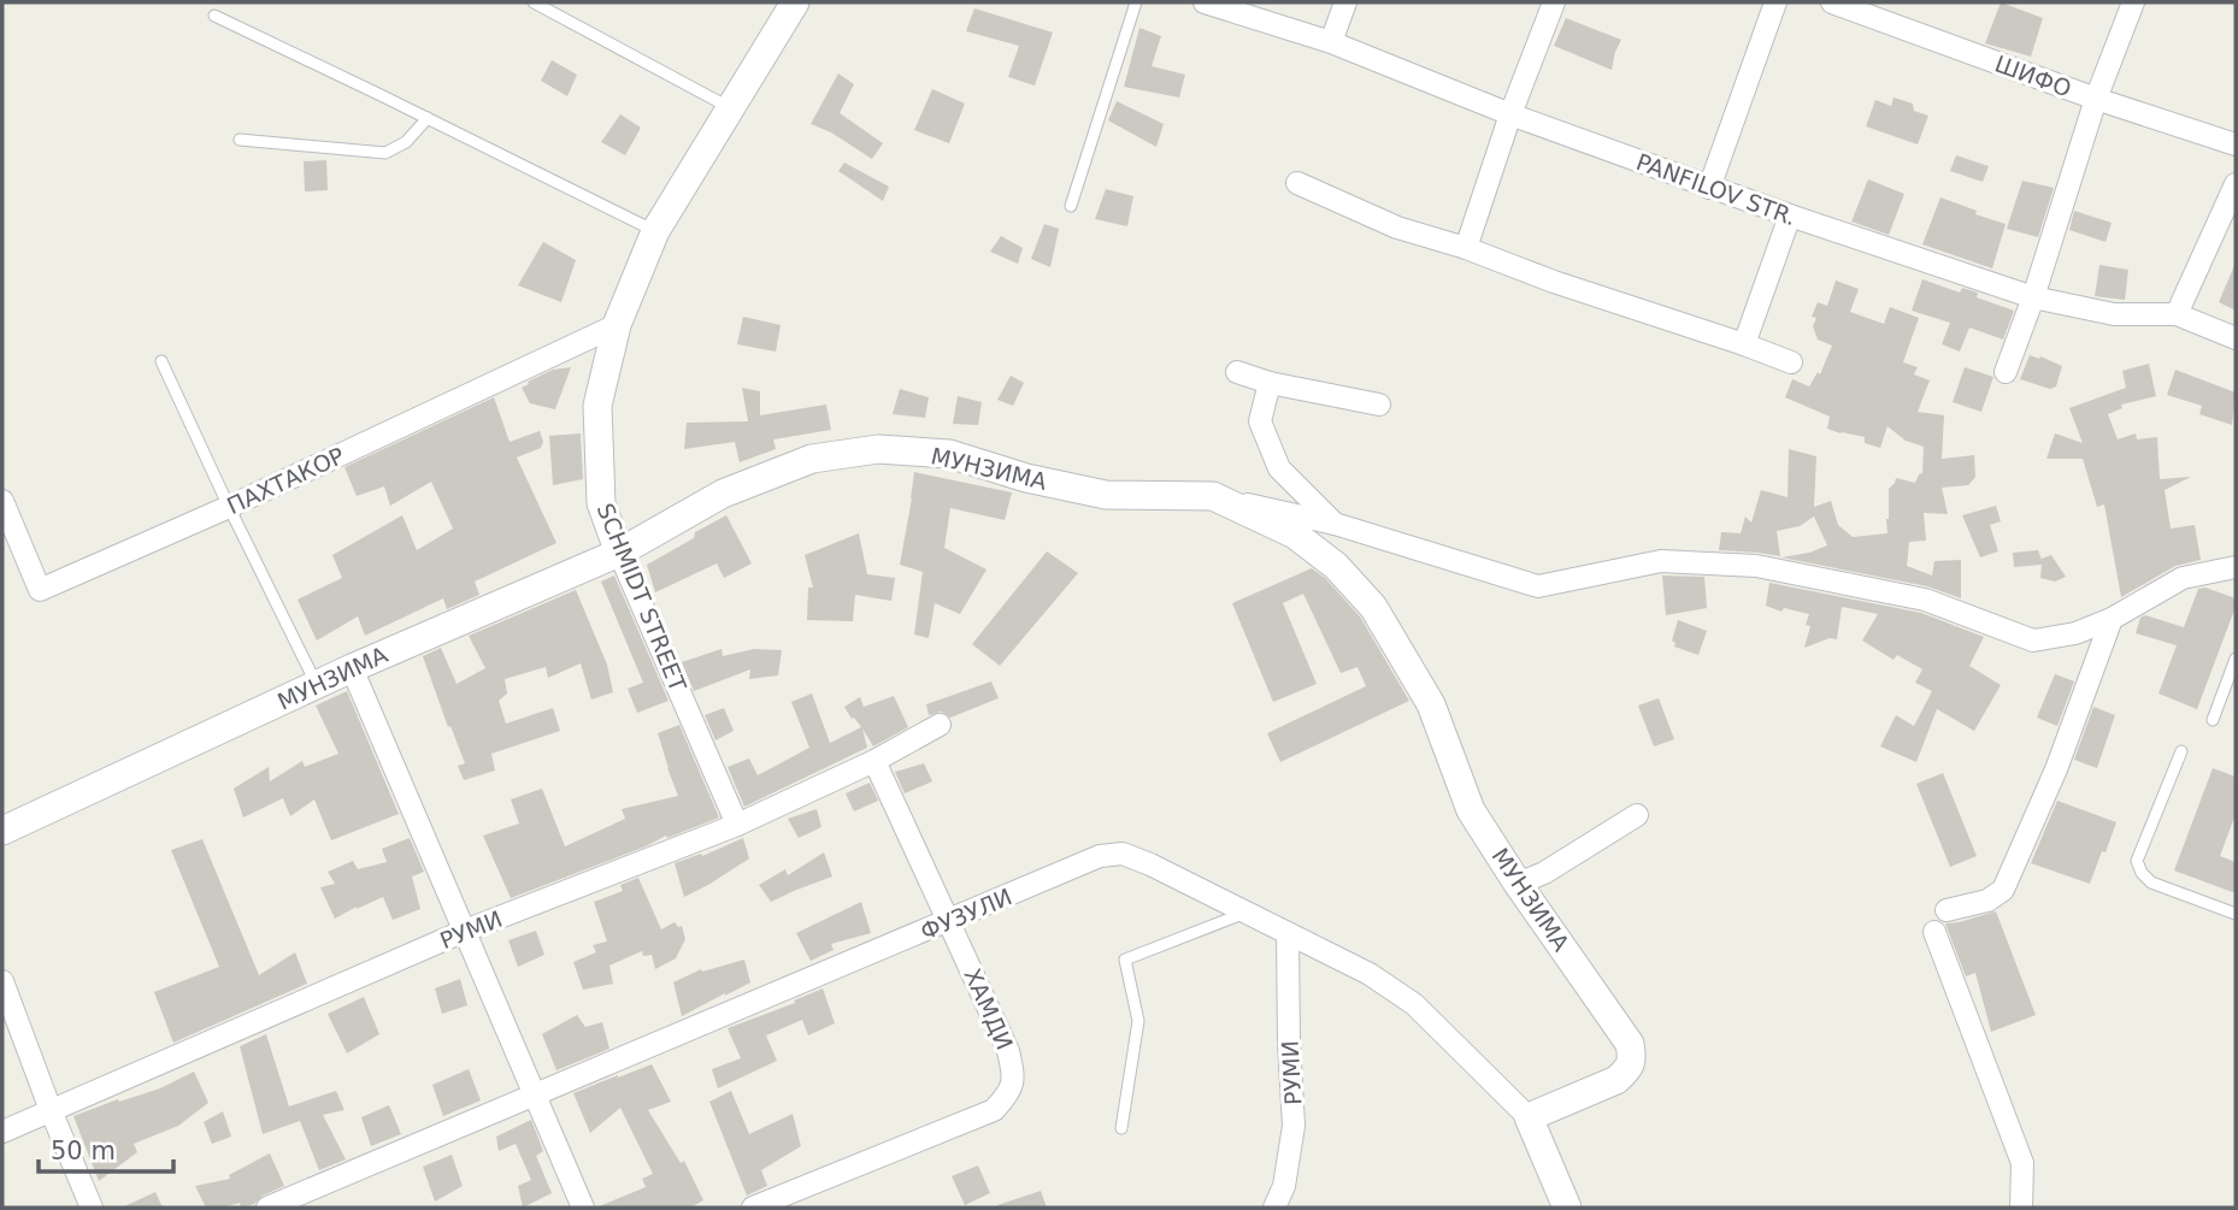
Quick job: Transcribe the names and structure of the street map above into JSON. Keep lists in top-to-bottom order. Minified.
{"streets":{"street":["ШИФО","PANFILOV STR.","МУНЗИМА","ПАХТАКОР","SCHMIDT STREET","ФУЗУЛИ","РУМИ","ХАМДИ"]},"crossings":[["МУНЗИМА","SCHMIDT STREET"],["МУНЗИМА","ФУЗУЛИ"],["ПАХТАКОР","SCHMIDT STREET"],["SCHMIDT STREET","РУМИ"],["ФУЗУЛИ","РУМИ"],["ФУЗУЛИ","ХАМДИ"],["РУМИ","ХАМДИ"]],"scale_bar":"50 m"}
